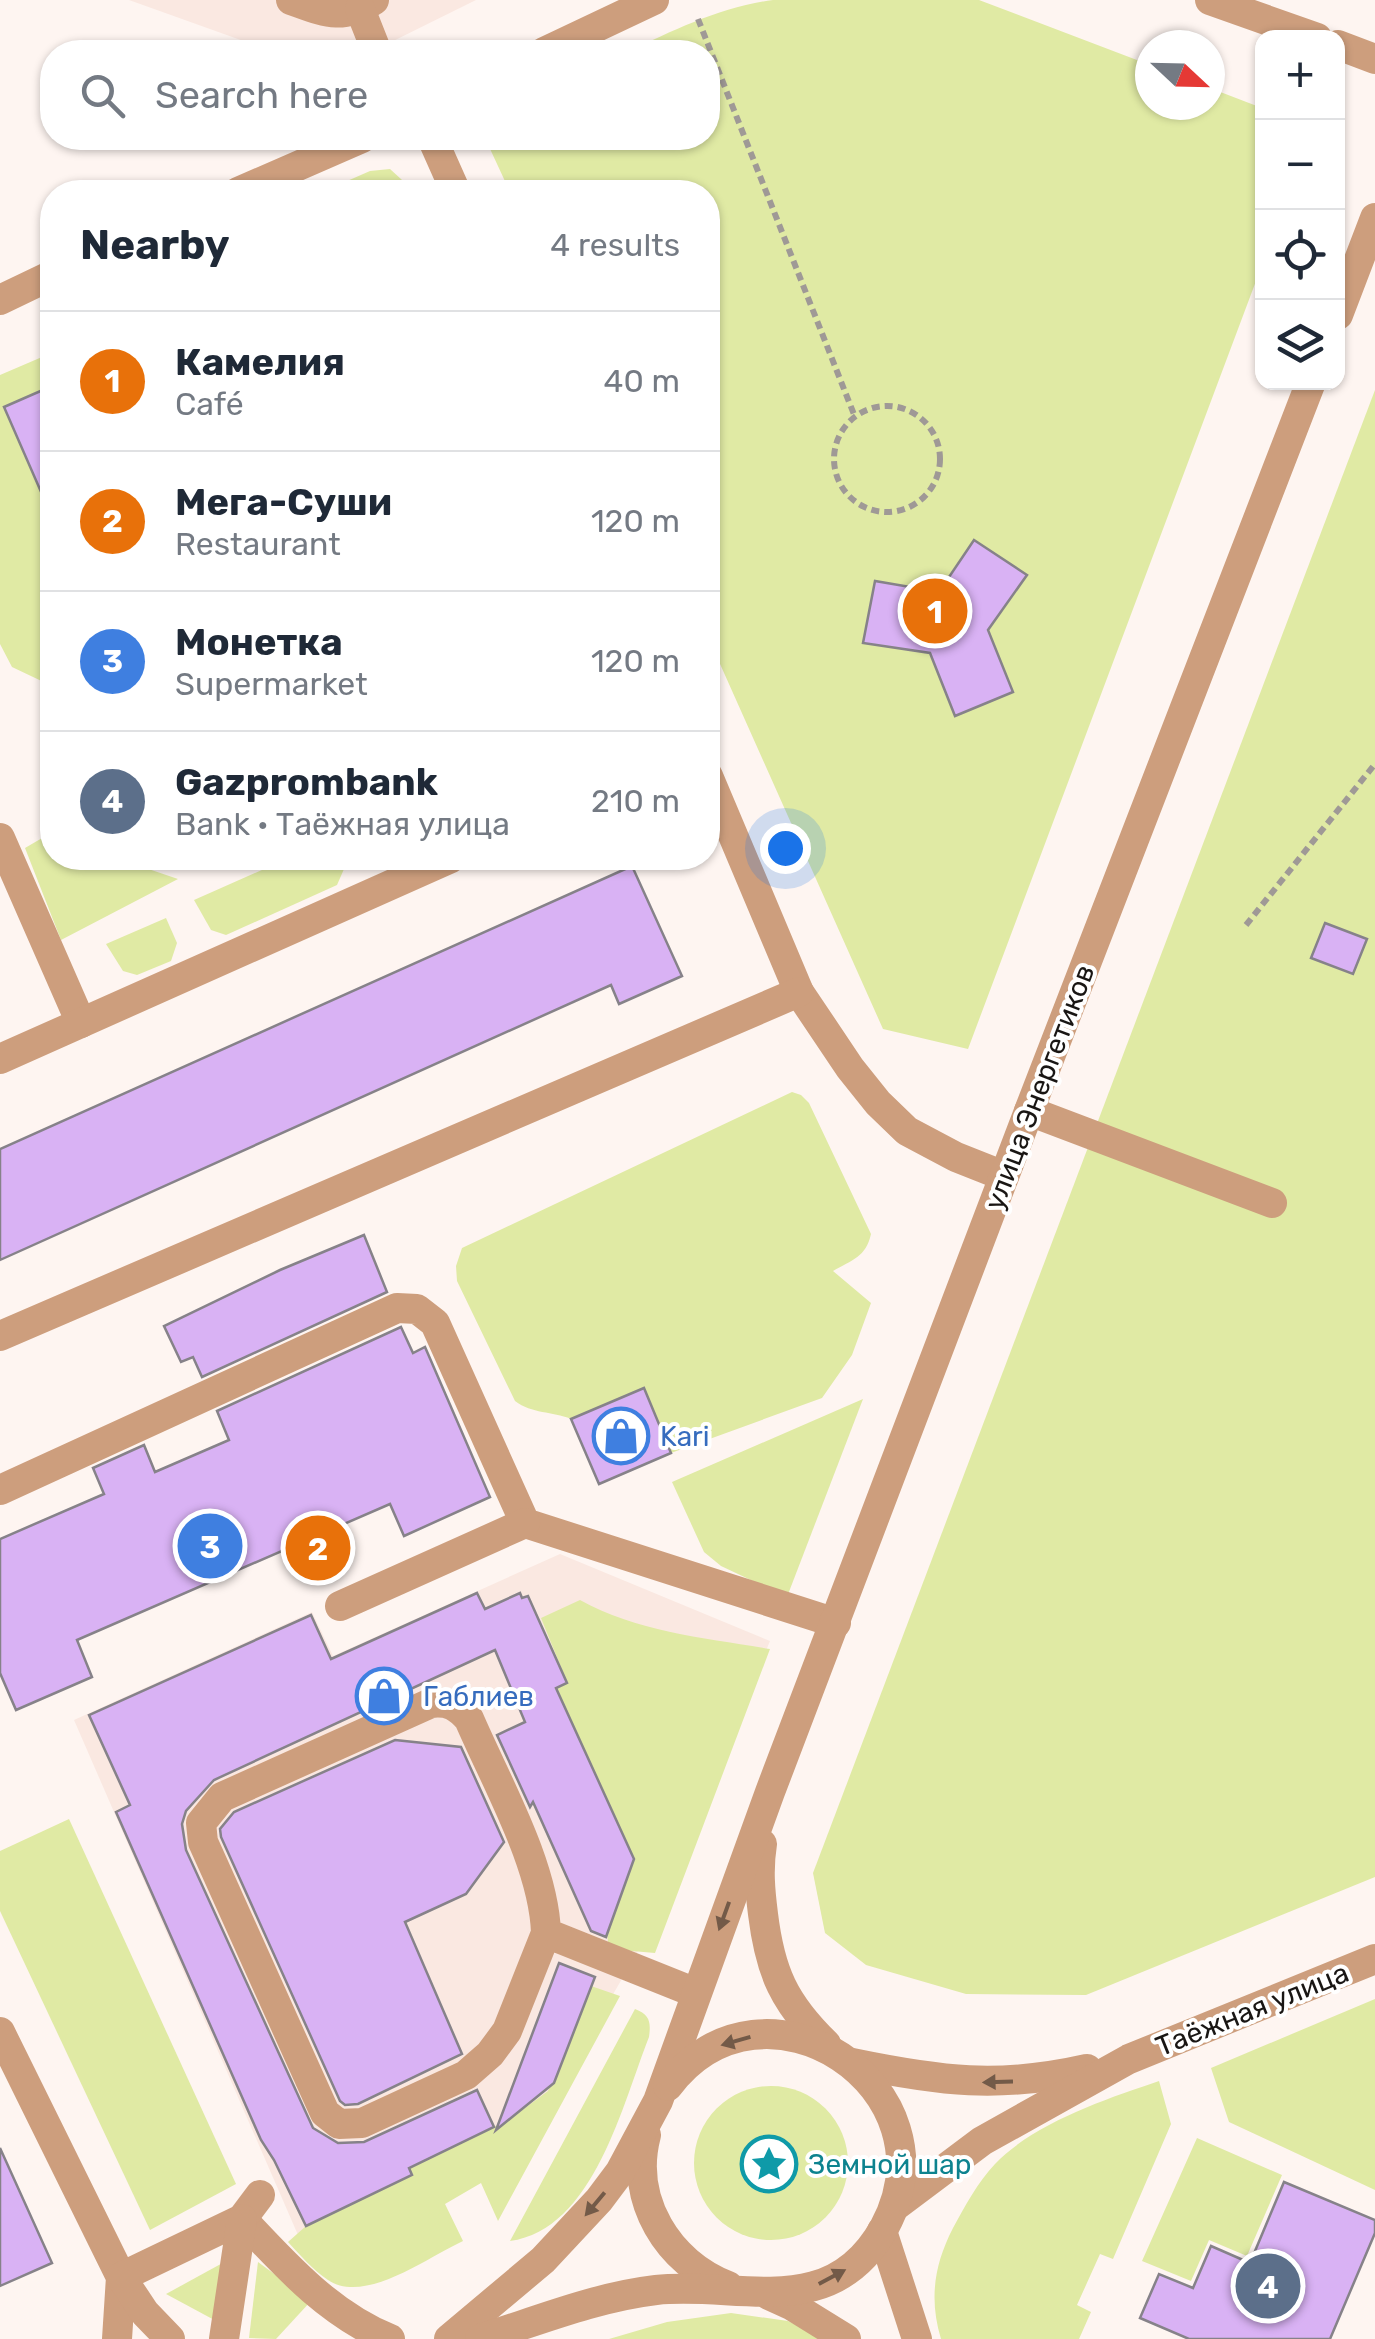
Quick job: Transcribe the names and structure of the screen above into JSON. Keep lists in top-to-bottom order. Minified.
{"streets":{"street":["улица Энергетиков","Таёжная улица"]},"places":{"shop":["Kari","Габлиев"],"place":["Земной шар"]},"north":"right","page":{"map_buttons":["+","−"],"search":"Search here","heading":["Nearby","4 results"],"list":[{"mark":"1","name":"Камелия","note":"Café","value":"40 m"},{"mark":"2","name":"Мега-Суши","note":"Restaurant","value":"120 m"},{"mark":"3","name":"Монетка","note":"Supermarket","value":"120 m"},{"mark":"4","name":"Gazprombank","note":"Bank · Таёжная улица","value":"210 m"}],"pins":["1","3","2","4"]}}
